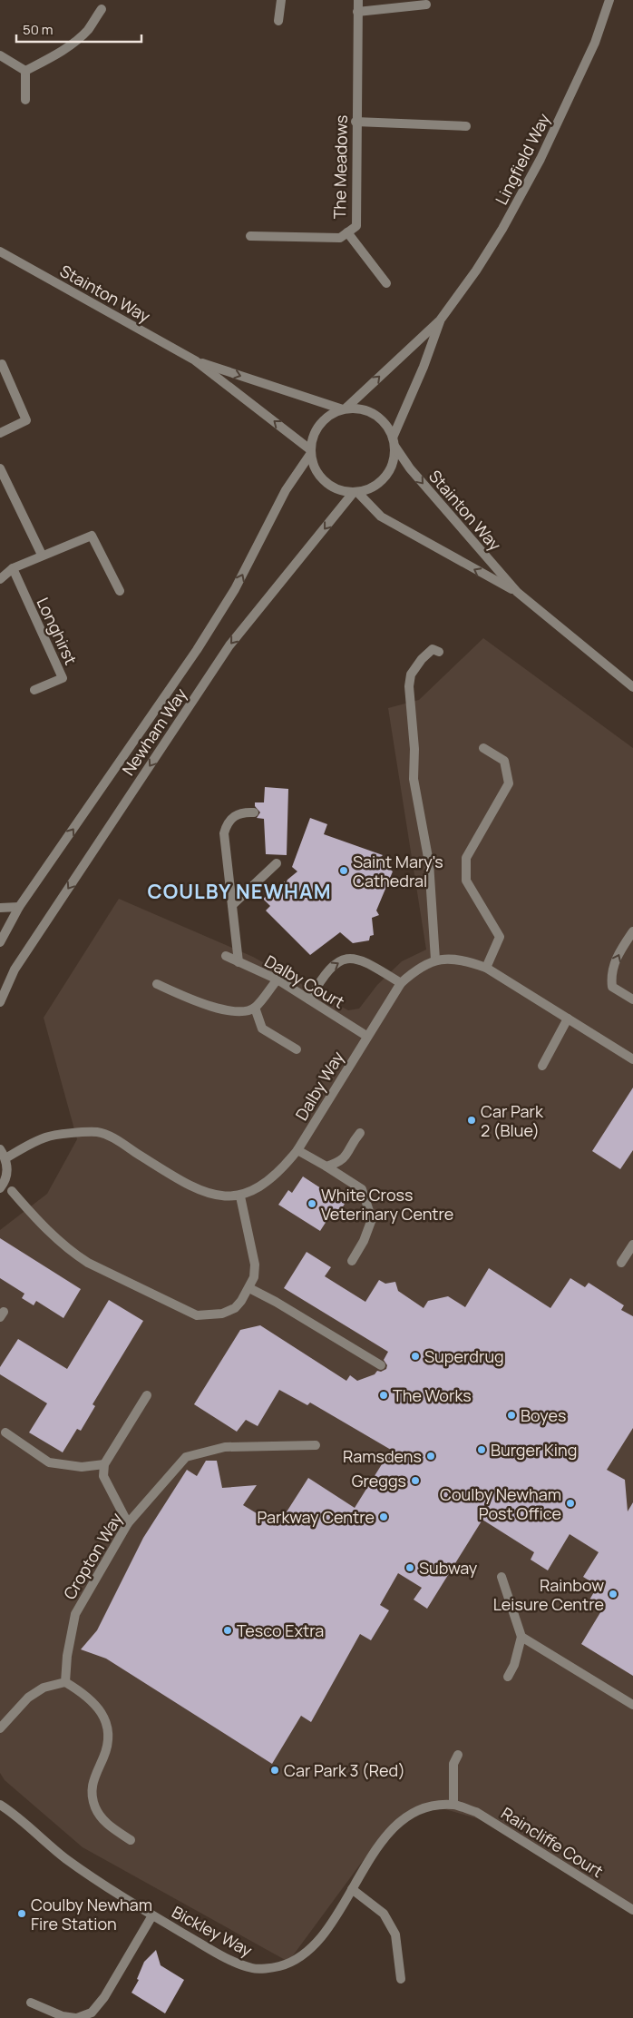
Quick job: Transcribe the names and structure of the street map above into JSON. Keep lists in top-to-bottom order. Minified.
{"streets":{"street":["Lingfield Way","The Meadows","Stainton Way","Longhirst","Newham Way","Dalby Court","Dalby Way","Cropton Way","Raincliffe Court","Bickley Way"]},"crossings":[["Lingfield Way","Stainton Way"],["Lingfield Way","Newham Way"],["Stainton Way","Newham Way"],["Dalby Court","Dalby Way"],["Raincliffe Court","Bickley Way"]],"districts":["COULBY NEWHAM"],"places":["Saint Mary's Cathedral","Car Park 2 (Blue)","White Cross Veterinary Centre","Superdrug","The Works","Boyes","Burger King","Ramsdens","Greggs","Coulby Newham Post Office","Parkway Centre","Subway","Rainbow Leisure Centre","Tesco Extra","Car Park 3 (Red)","Coulby Newham Fire Station"],"scale_bar":"50 m"}
